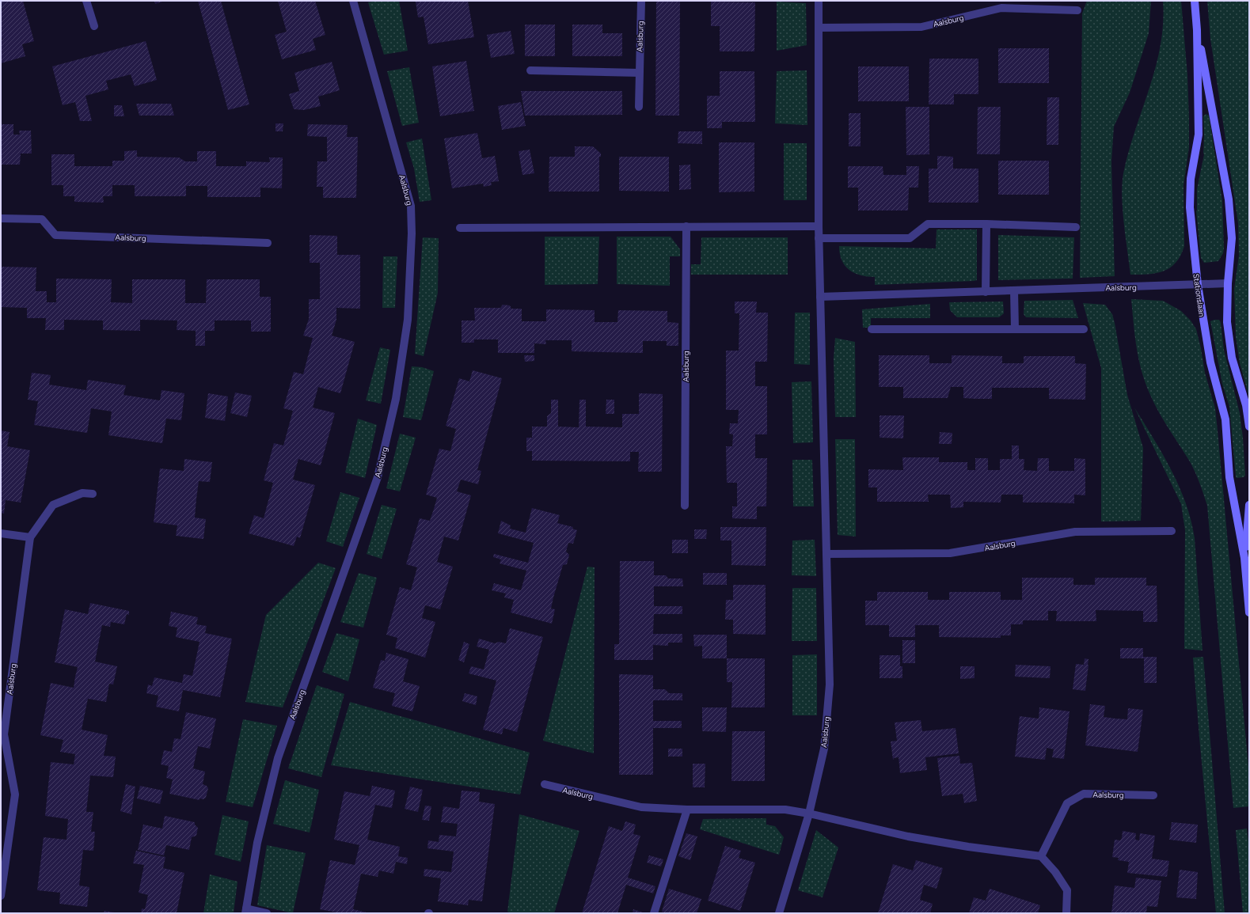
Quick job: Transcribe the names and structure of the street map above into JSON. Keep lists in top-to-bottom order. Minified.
{"streets":{"street":["Aalsburg","Stationslaan"]},"crossings":[["Aalsburg","Stationslaan"]]}
